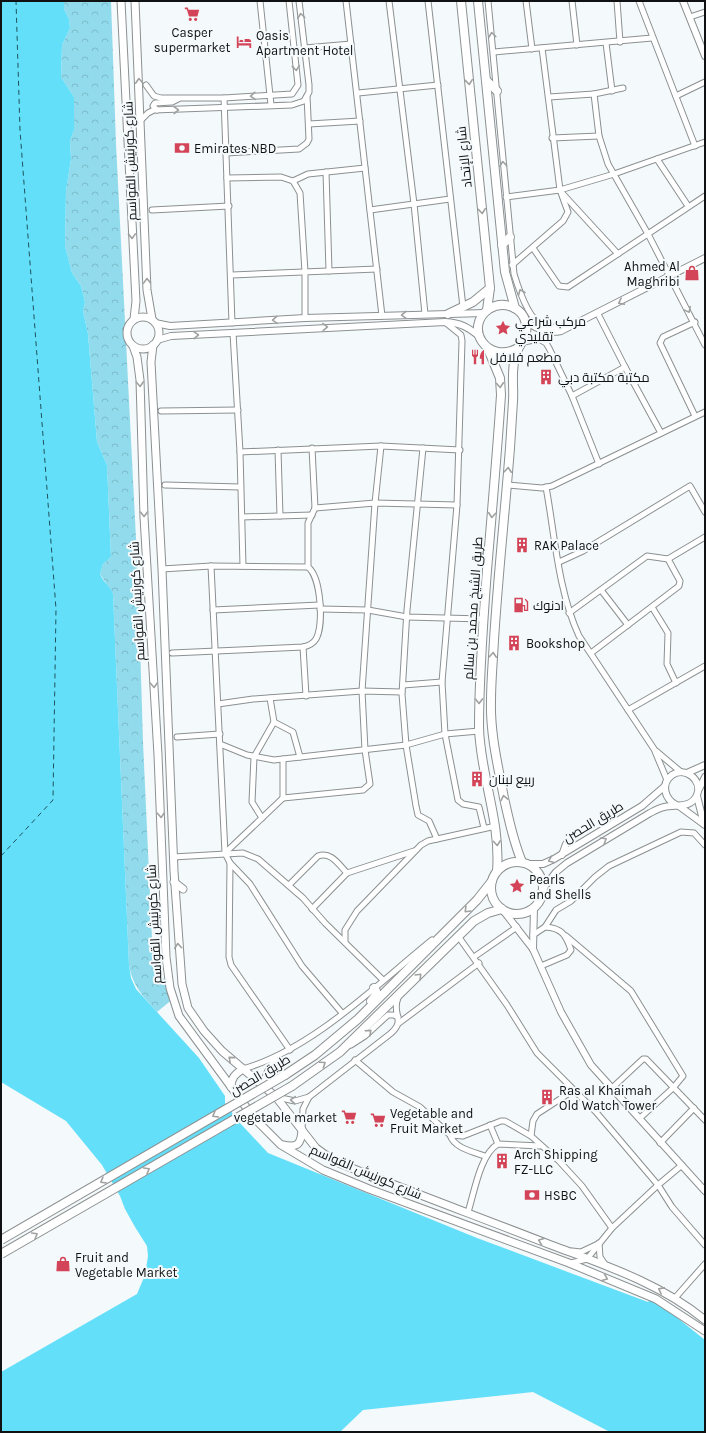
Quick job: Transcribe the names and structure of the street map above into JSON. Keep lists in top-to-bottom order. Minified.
{"streets":{"main road":["شارع الإتحاد","شارع كورنيش القواسم","طريق الشيخ محمد بن سالم","طريق الحصن"]},"crossings":[["شارع الإتحاد","طريق الشيخ محمد بن سالم"],["طريق الشيخ محمد بن سالم","طريق الحصن"]],"places":{"supermarket":["Casper supermarket","vegetable market","Vegetable and Fruit Market"],"hotel":["Oasis Apartment Hotel"],"bank":["Emirates NBD","HSBC"],"shop":["Ahmed Al Maghribi","Fruit and Vegetable Market"],"place":["مركب شراعي تقليدي","Pearls and Shells"],"restaurant":["مطعم فلافل"],"building":["مكتبة مكتبة دبي","RAK Palace","Bookshop","ربيع لبنان","Ras al Khaimah Old Watch Tower","Arch Shipping FZ-LLC"],"fuel station":["ادنوك"]}}
